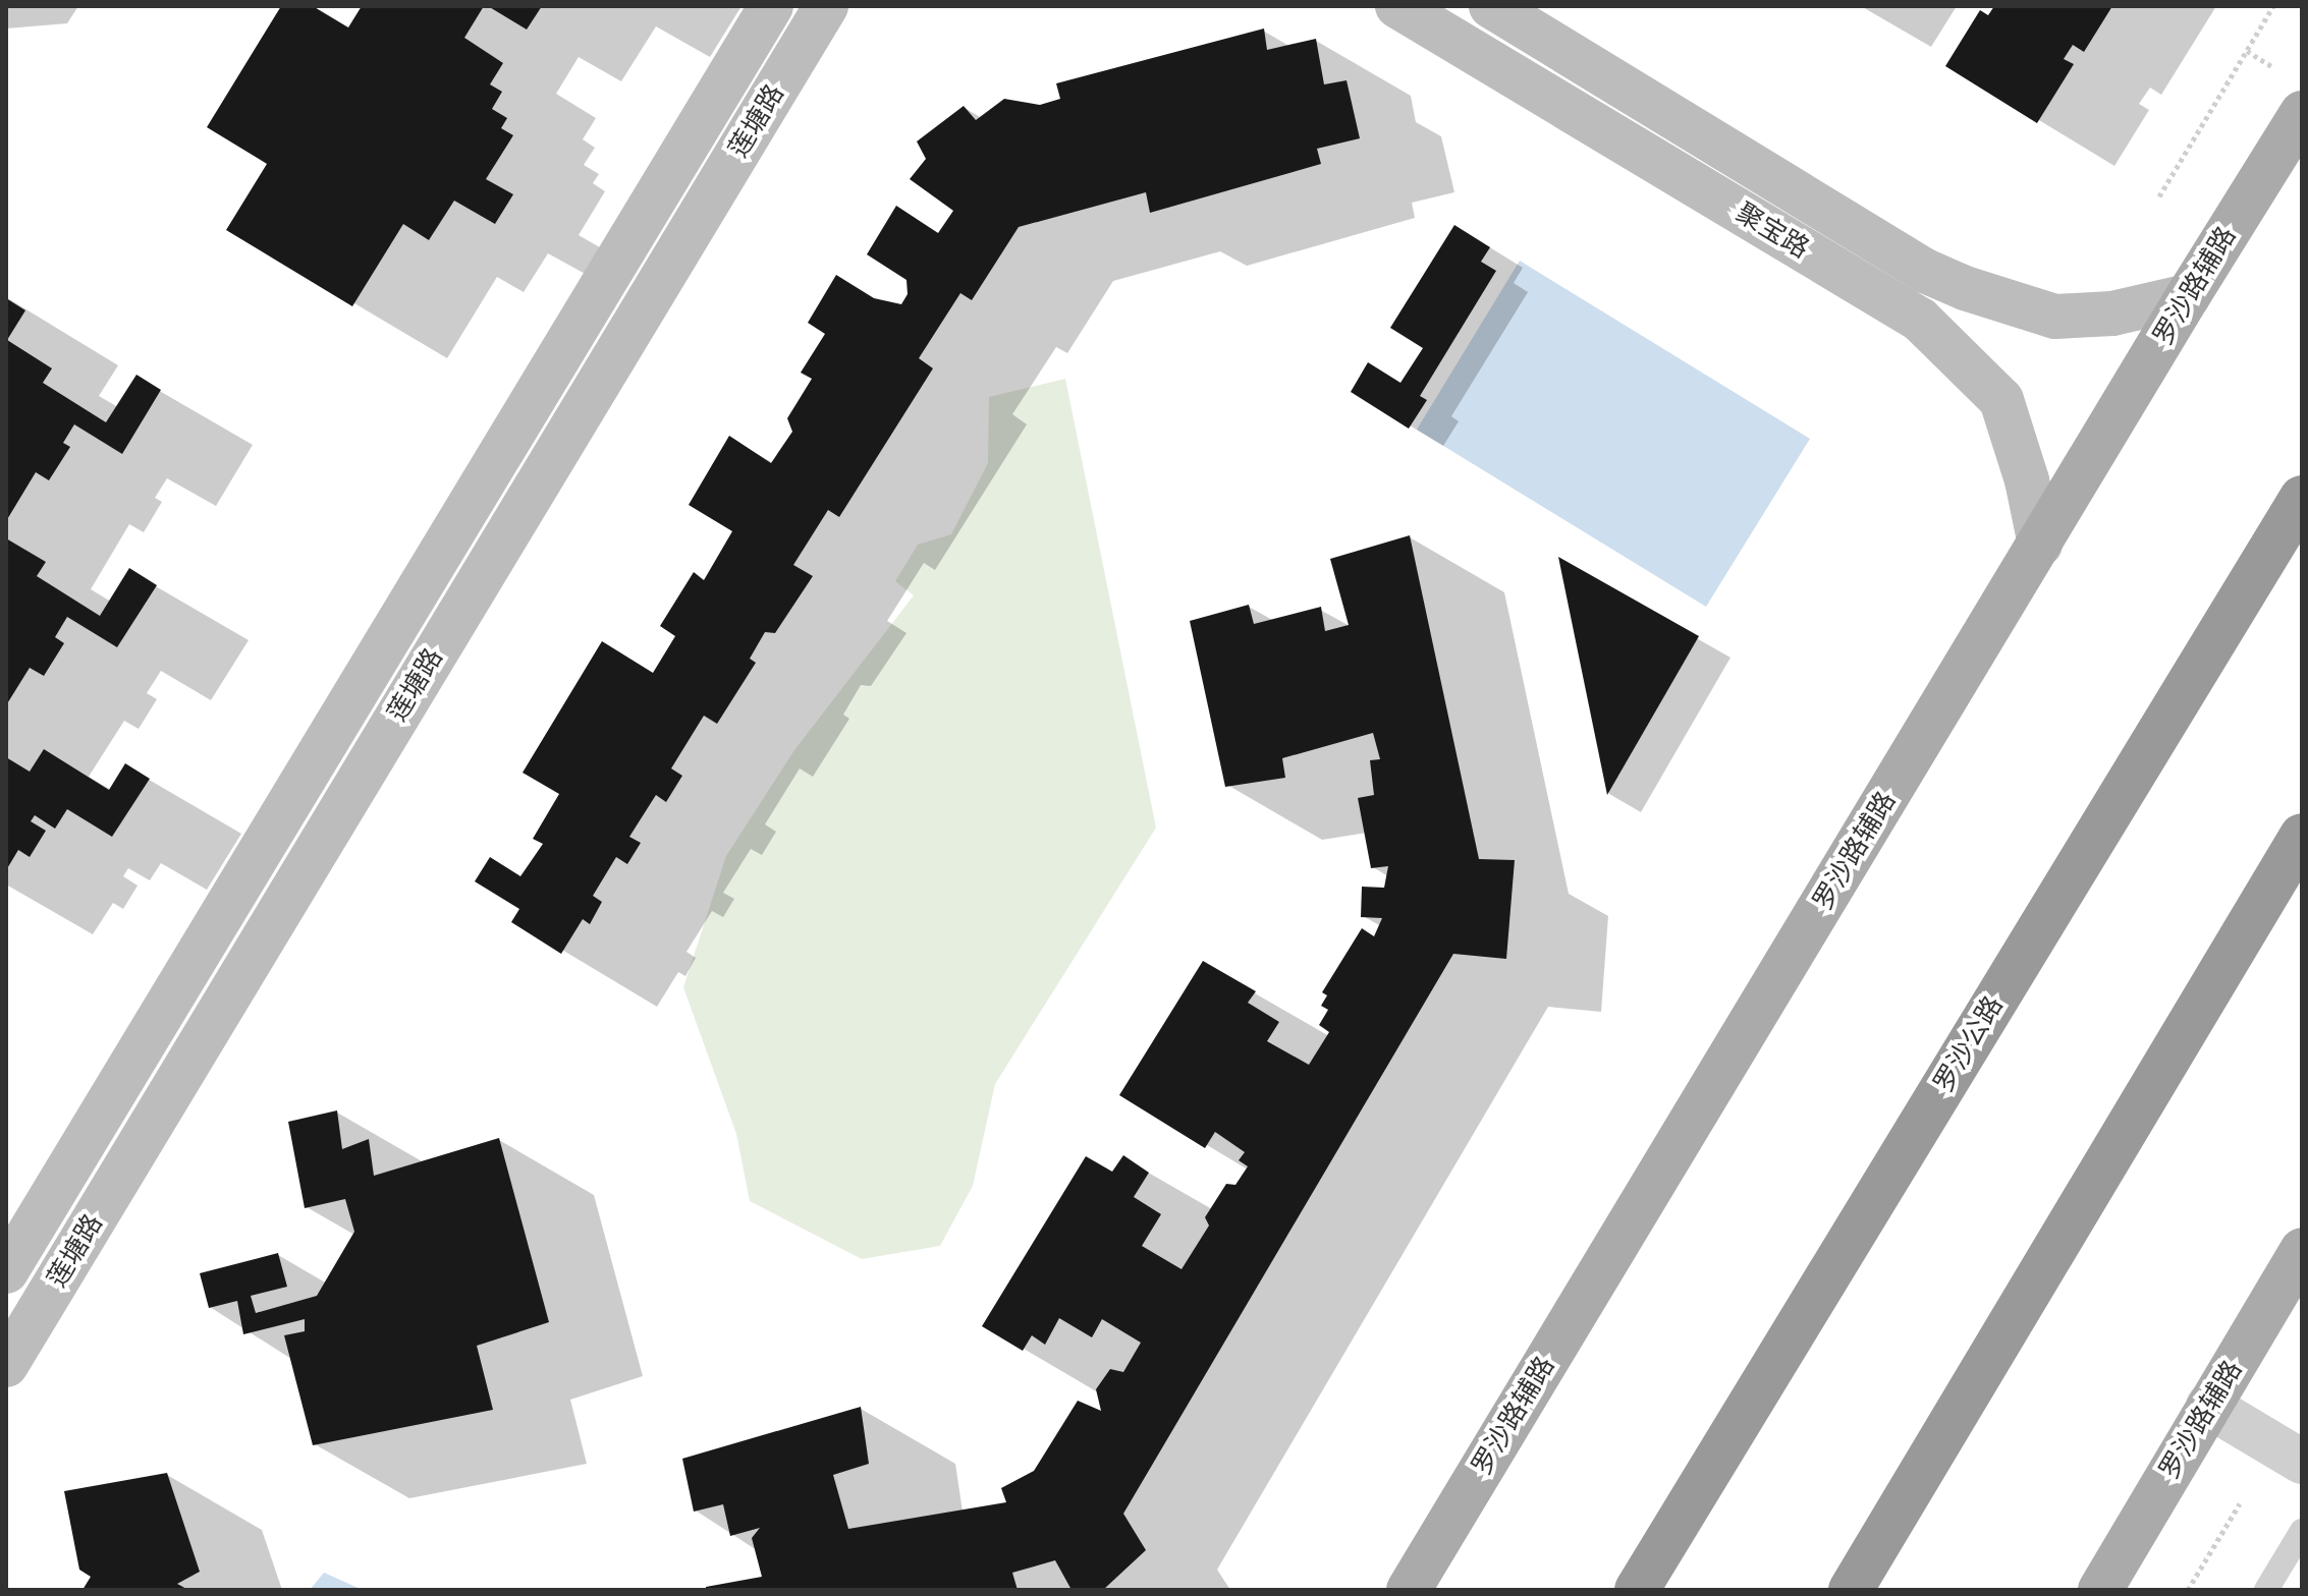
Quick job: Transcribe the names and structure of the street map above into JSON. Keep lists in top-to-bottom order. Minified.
{"streets":{"highway":["罗沙公路"],"main road":["罗沙路辅路"],"street":["莲塘路","聚宝路"]},"crossings":[["聚宝路","罗沙路辅路"]]}
